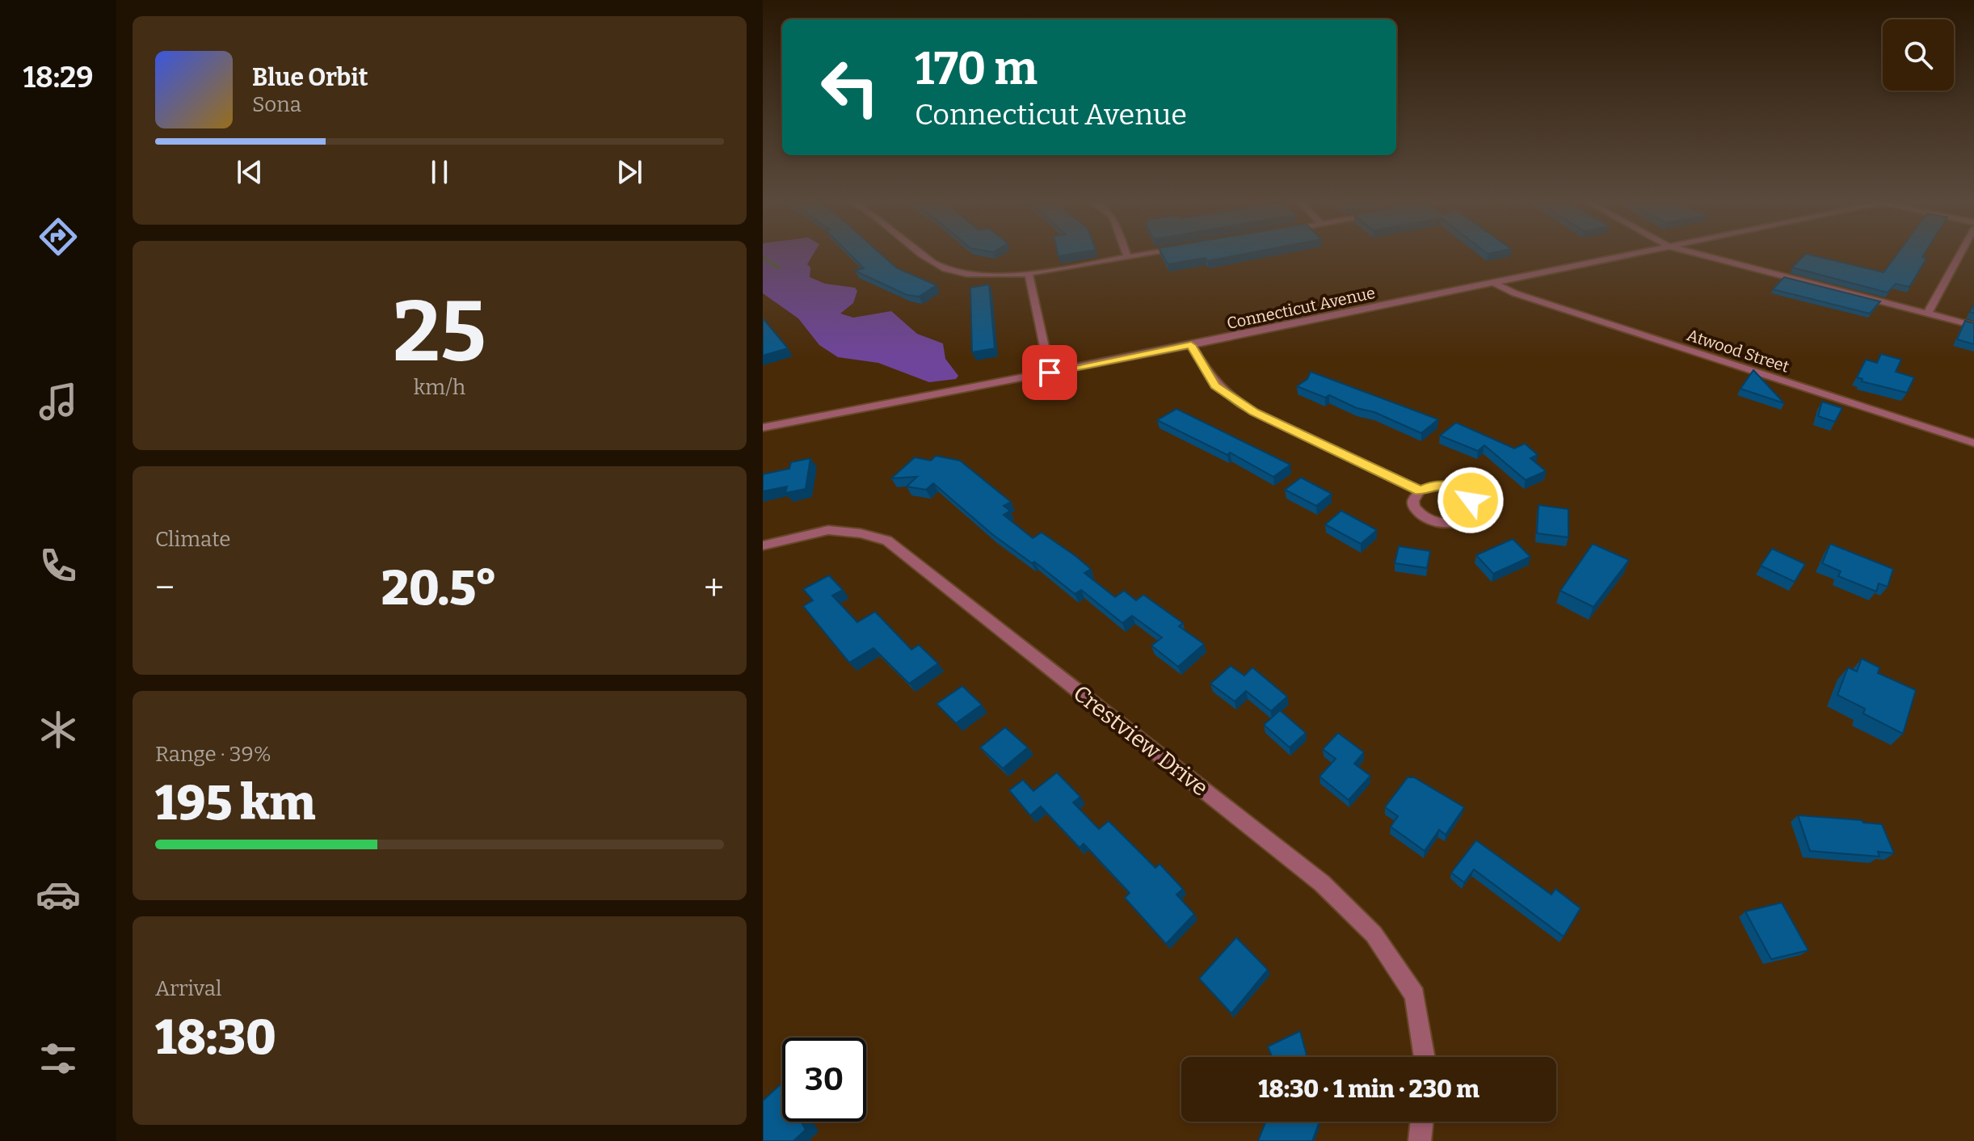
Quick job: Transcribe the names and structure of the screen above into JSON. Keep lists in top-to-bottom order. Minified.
{"streets":{"street":["Connecticut Avenue","Atwood Street","Crestview Drive"]},"crossings":[["Connecticut Avenue","Atwood Street"]],"page":{"tabs":"18:29","turn":["170 m","Connecticut Avenue"],"song":["Blue Orbit","Sona"],"tile":[["25","km/h"],"Climate",["Range · 39%","195 km"],["Arrival","18:30"]],"heat":["−","20.5°","+"],"limit":"30","trip":"18:30 · 1 min · 230 m"}}
